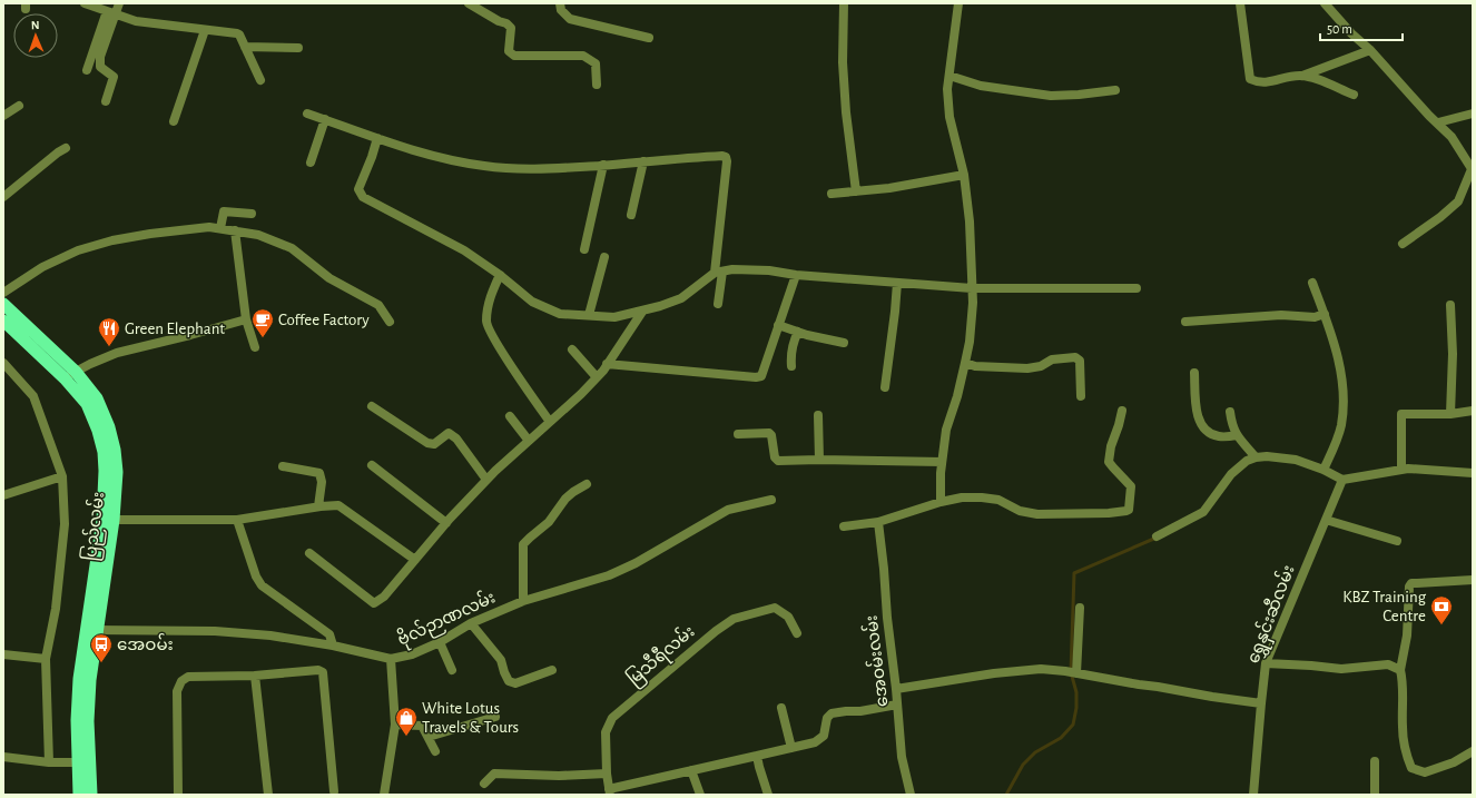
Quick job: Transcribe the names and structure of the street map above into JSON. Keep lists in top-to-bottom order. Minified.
{"streets":{"highway":["ပြည်လမ်း"],"street":["ရွှေနှင်းဆီလမ်း","ဗိုလ်ဉာဏလမ်း","မြသီရီလမ်း","အေဝမ်းလမ်း"]},"crossings":[["ပြည်လမ်း","ဗိုလ်ဉာဏလမ်း"]],"places":{"cafe":["Coffee Factory"],"restaurant":["Green Elephant"],"bank":["KBZ Training Centre"],"bus stop":["အေဝမ်း"],"shop":["White Lotus Travels & Tours"]},"scale_bar":"50 m","north":"top"}
